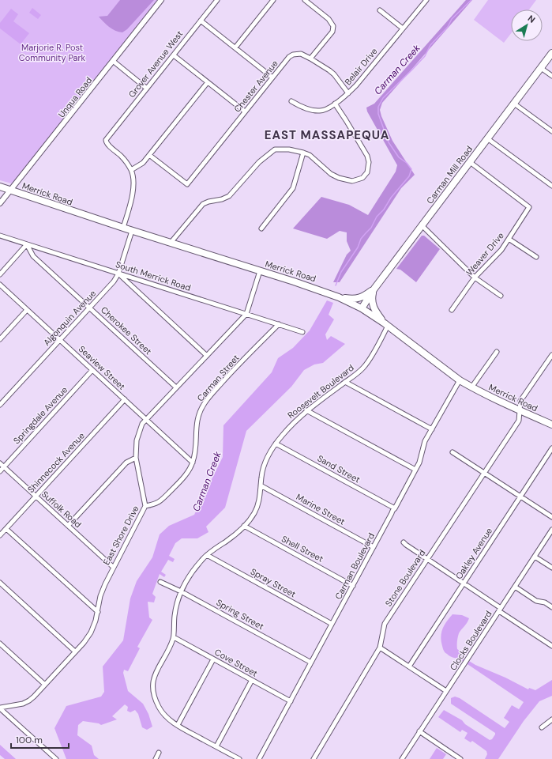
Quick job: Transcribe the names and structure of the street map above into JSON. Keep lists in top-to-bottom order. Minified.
{"streets":{"main road":["Carman Mill Road","Merrick Road"],"street":["Grover Avenue West","Belair Drive","Chester Avenue","Unqua Road","Weaver Drive","South Merrick Road","Algonquin Avenue","Cherokee Street","Seaview Street","Carman Street","Roosevelt Boulevard","Springdale Avenue","Shinnecock Avenue","Sand Street","Suffolk Road","Marine Street","East Shore Drive","Shell Street","Oakley Avenue","Carman Boulevard","Stone Boulevard","Spray Street","Spring Street","Clocks Boulevard","Cove Street"]},"crossings":[["Belair Drive","Chester Avenue"],["Unqua Road","Merrick Road"],["Carman Mill Road","Merrick Road"],["Carman Mill Road","Weaver Drive"],["Merrick Road","Algonquin Avenue"],["Merrick Road","Roosevelt Boulevard"],["Merrick Road","East Shore Drive"],["Merrick Road","Carman Boulevard"],["Merrick Road","Stone Boulevard"],["South Merrick Road","Algonquin Avenue"],["South Merrick Road","Cherokee Street"],["South Merrick Road","Carman Street"],["South Merrick Road","East Shore Drive"],["Algonquin Avenue","Cherokee Street"],["Algonquin Avenue","Seaview Street"],["Cherokee Street","East Shore Drive"],["Seaview Street","Carman Street"],["Seaview Street","Springdale Avenue"],["Seaview Street","Shinnecock Avenue"],["Seaview Street","East Shore Drive"],["Carman Street","East Shore Drive"],["Roosevelt Boulevard","Sand Street"],["Roosevelt Boulevard","Marine Street"],["Roosevelt Boulevard","Shell Street"],["Roosevelt Boulevard","Spray Street"],["Roosevelt Boulevard","Spring Street"],["Roosevelt Boulevard","Cove Street"],["Springdale Avenue","Suffolk Road"],["Shinnecock Avenue","Suffolk Road"],["Sand Street","Carman Boulevard"],["Suffolk Road","East Shore Drive"],["Marine Street","Carman Boulevard"],["Shell Street","Carman Boulevard"],["Carman Boulevard","Spray Street"],["Carman Boulevard","Spring Street"],["Carman Boulevard","Cove Street"]],"districts":["EAST MASSAPEQUA"],"water":["Carman Creek"],"parks":["Marjorie R. Post Community Park"],"scale_bar":"100 m","north":"top right"}
